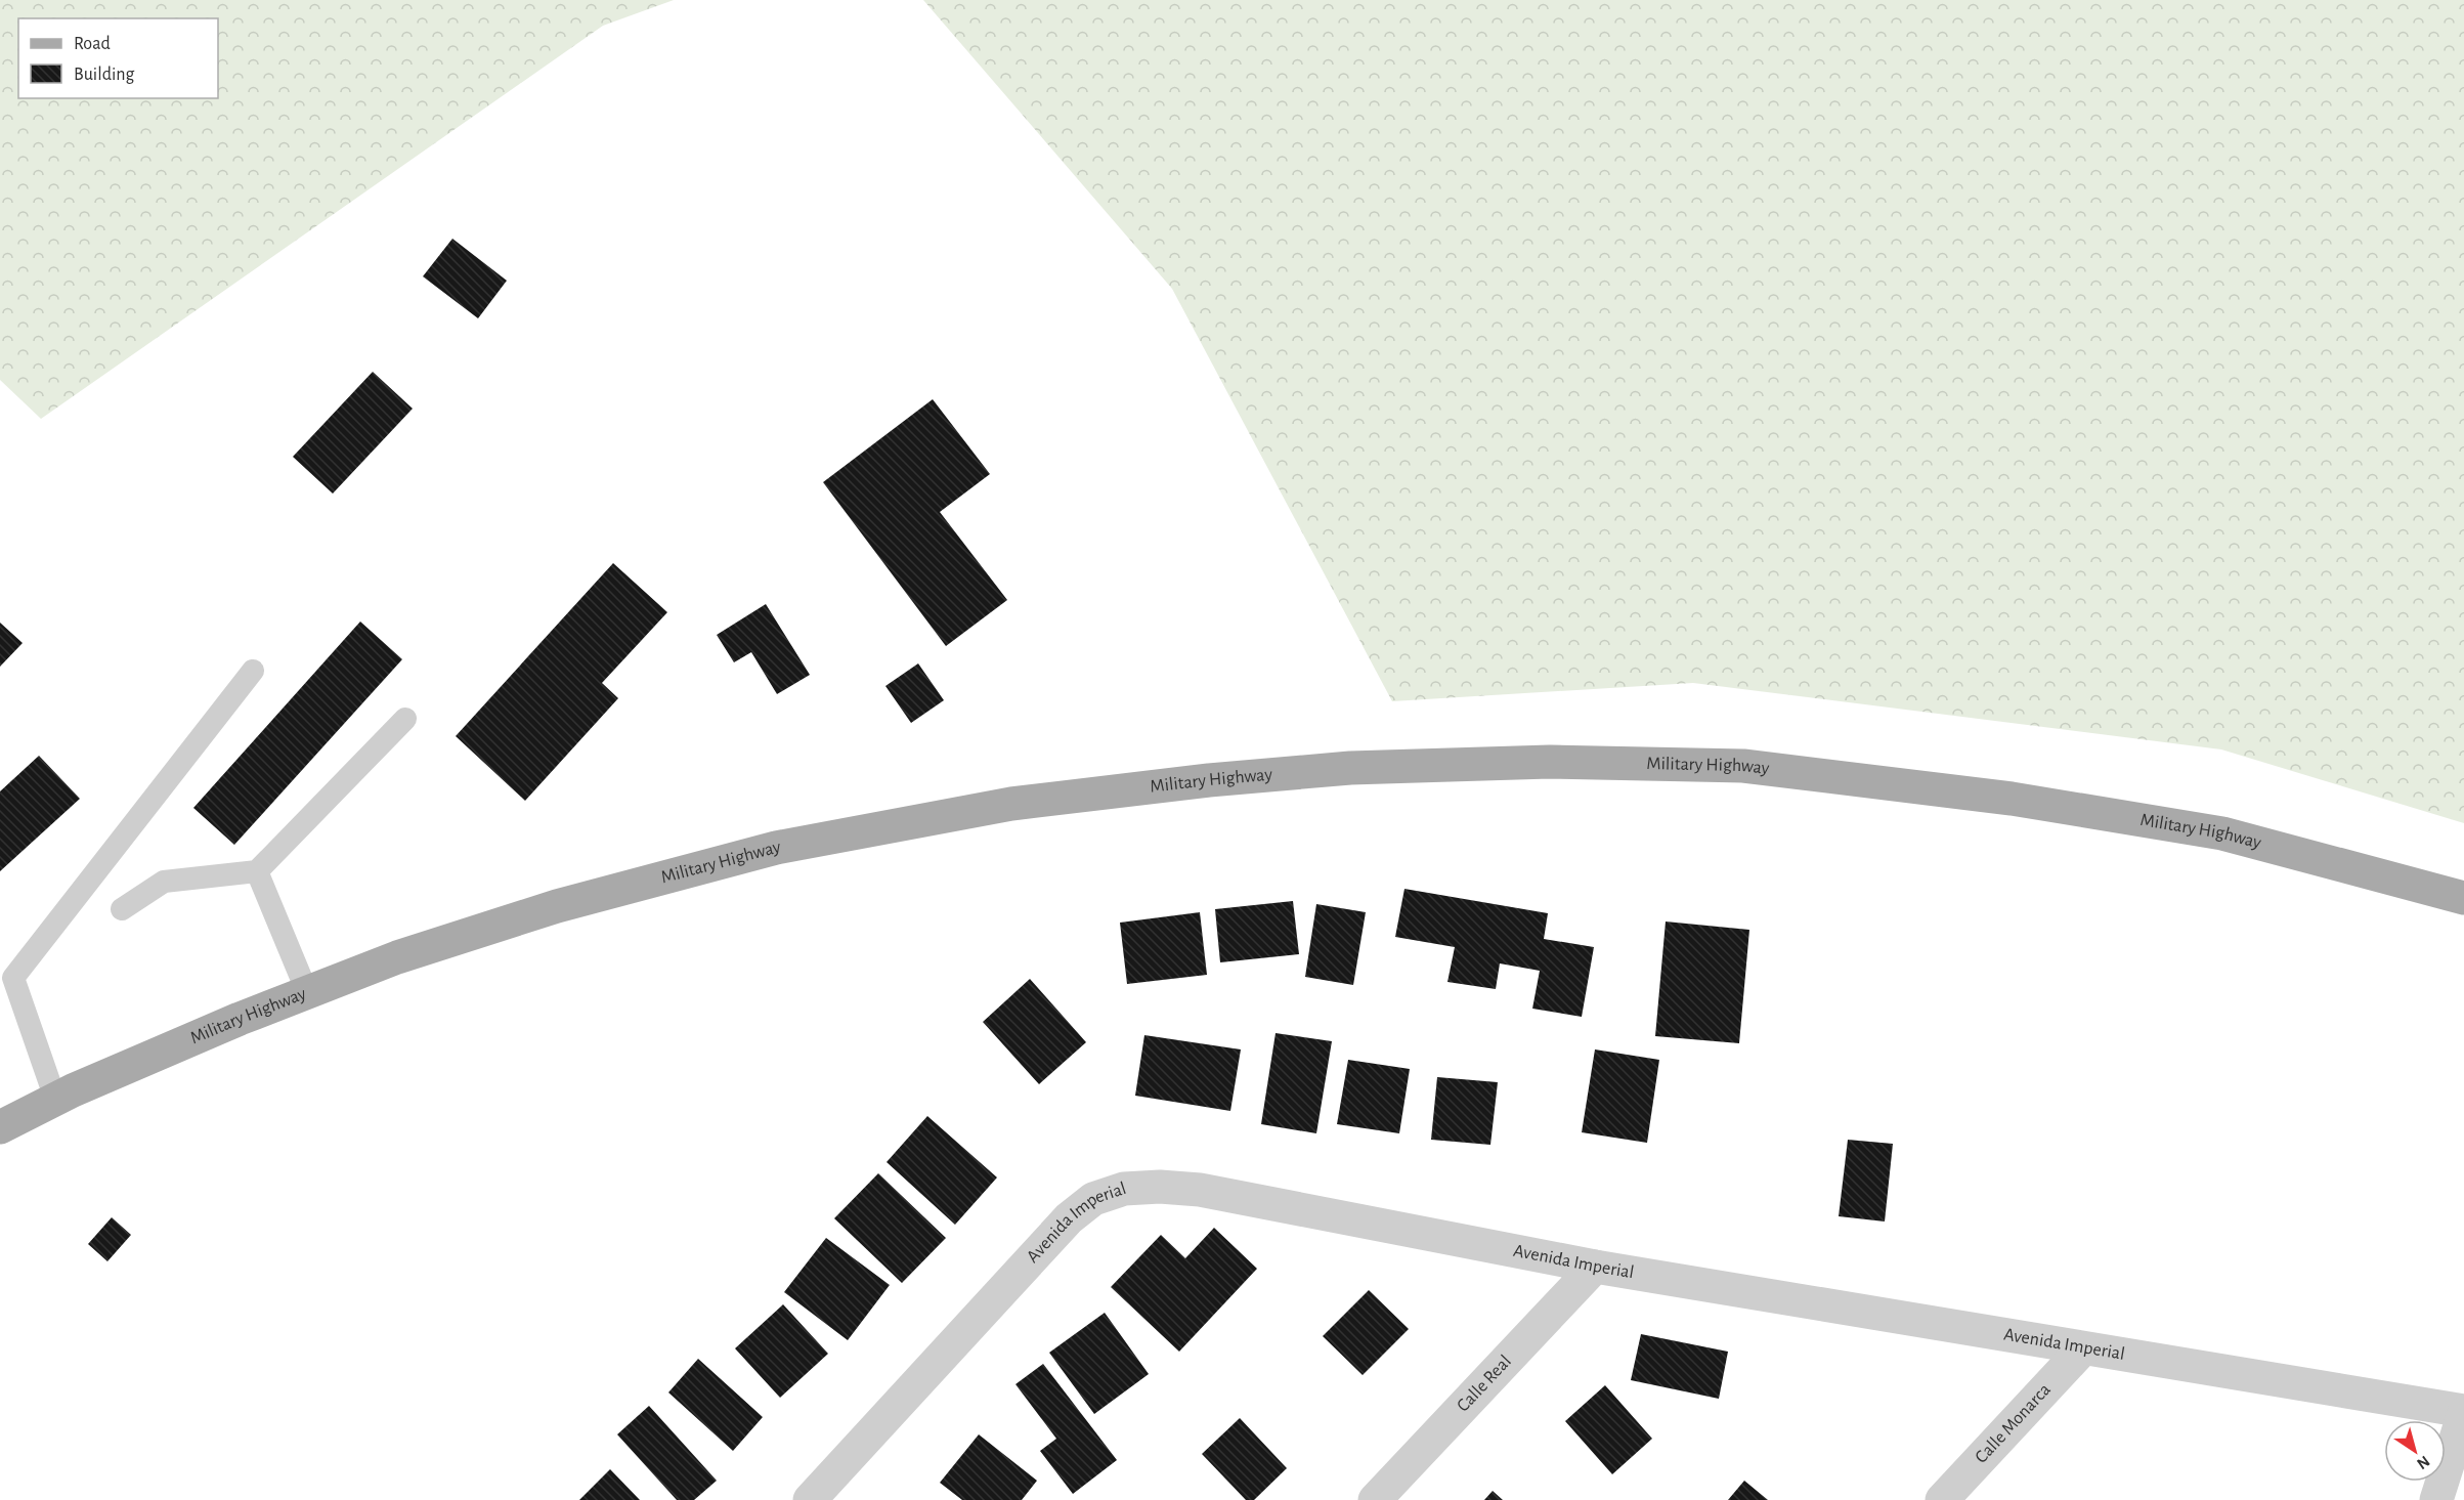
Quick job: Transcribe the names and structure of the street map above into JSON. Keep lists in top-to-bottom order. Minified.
{"streets":{"main road":["Military Highway"],"street":["Avenida Imperial","Calle Real","Calle Monarca"]},"crossings":[["Avenida Imperial","Calle Real"],["Avenida Imperial","Calle Monarca"]],"legend":["Road","Building"],"north":"bottom right"}
